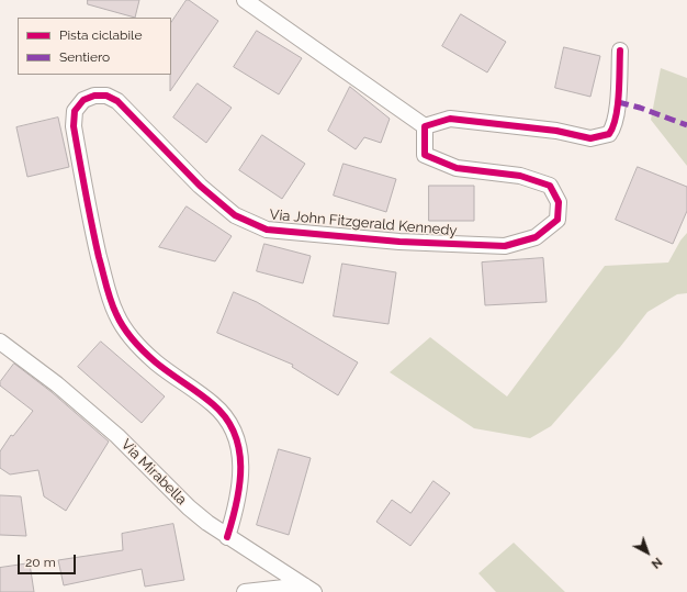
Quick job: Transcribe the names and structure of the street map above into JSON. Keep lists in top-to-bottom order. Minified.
{"streets":{"street":["Via John Fitzgerald Kennedy","Via Mirabella"]},"crossings":[["Via John Fitzgerald Kennedy","Via Mirabella"]],"legend":["Pista ciclabile","Sentiero"],"scale_bar":"20 m","north":"bottom right"}
